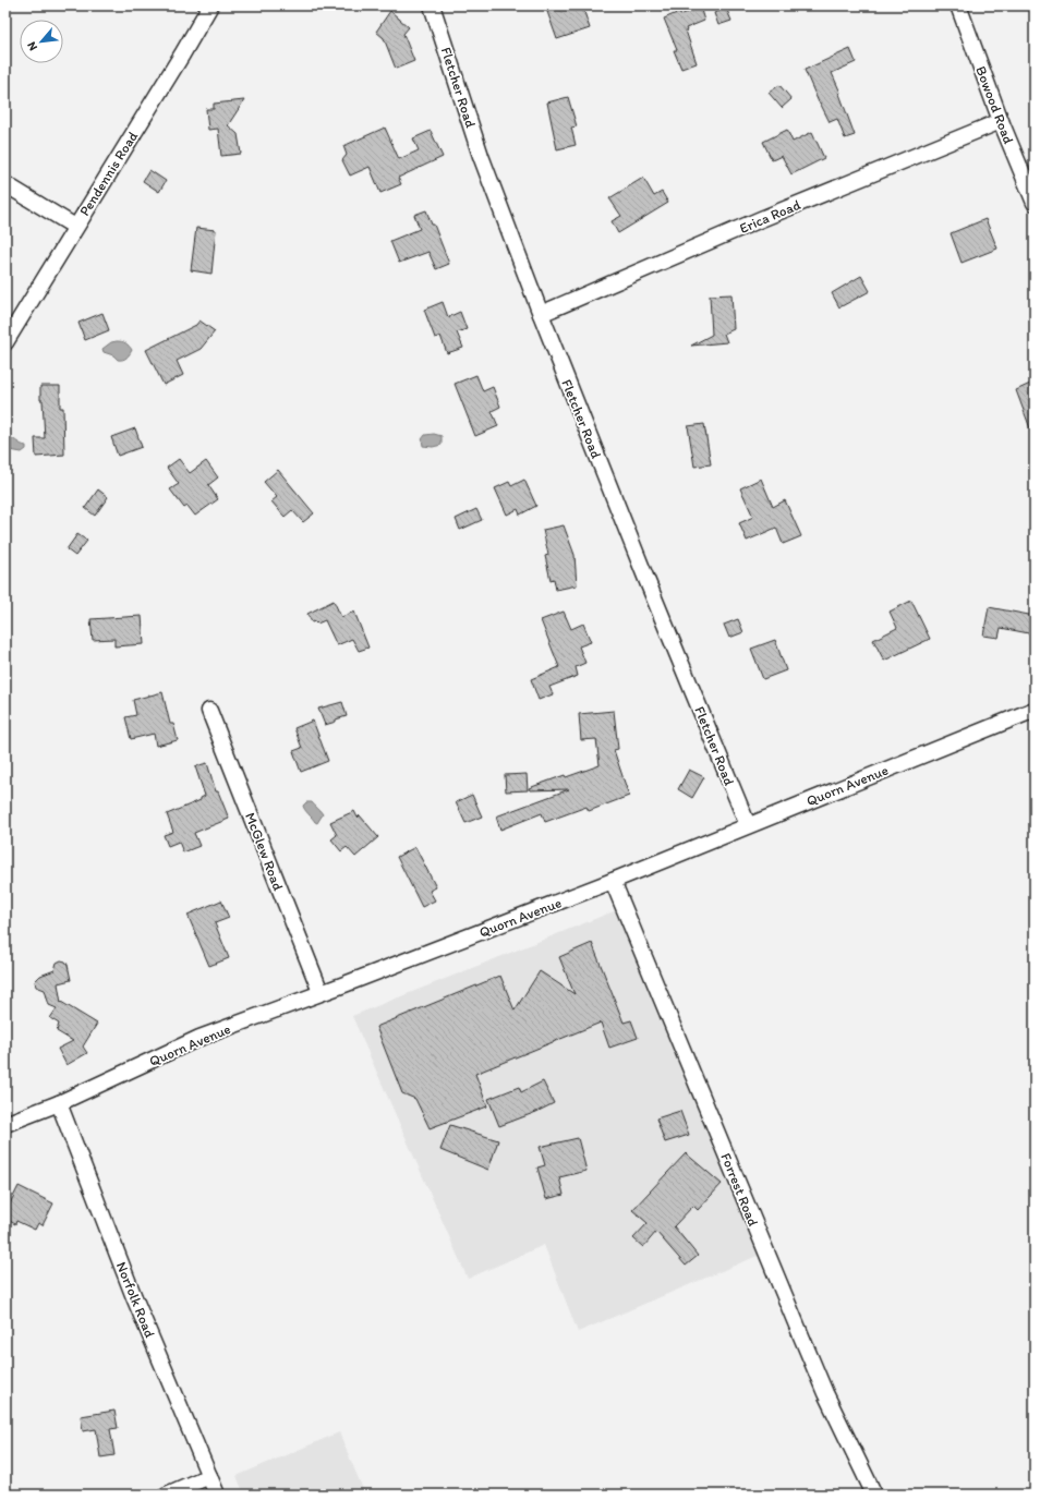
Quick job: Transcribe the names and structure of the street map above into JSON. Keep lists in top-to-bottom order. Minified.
{"streets":{"street":["Fletcher Road","Bowood Road","Pendennis Road","Erica Road","Quorn Avenue","McGlew Road","Forrest Road","Norfolk Road"]},"crossings":[["Fletcher Road","Erica Road"],["Fletcher Road","Quorn Avenue"],["Bowood Road","Erica Road"],["Quorn Avenue","McGlew Road"],["Quorn Avenue","Forrest Road"],["Quorn Avenue","Norfolk Road"]],"north":"bottom left"}
